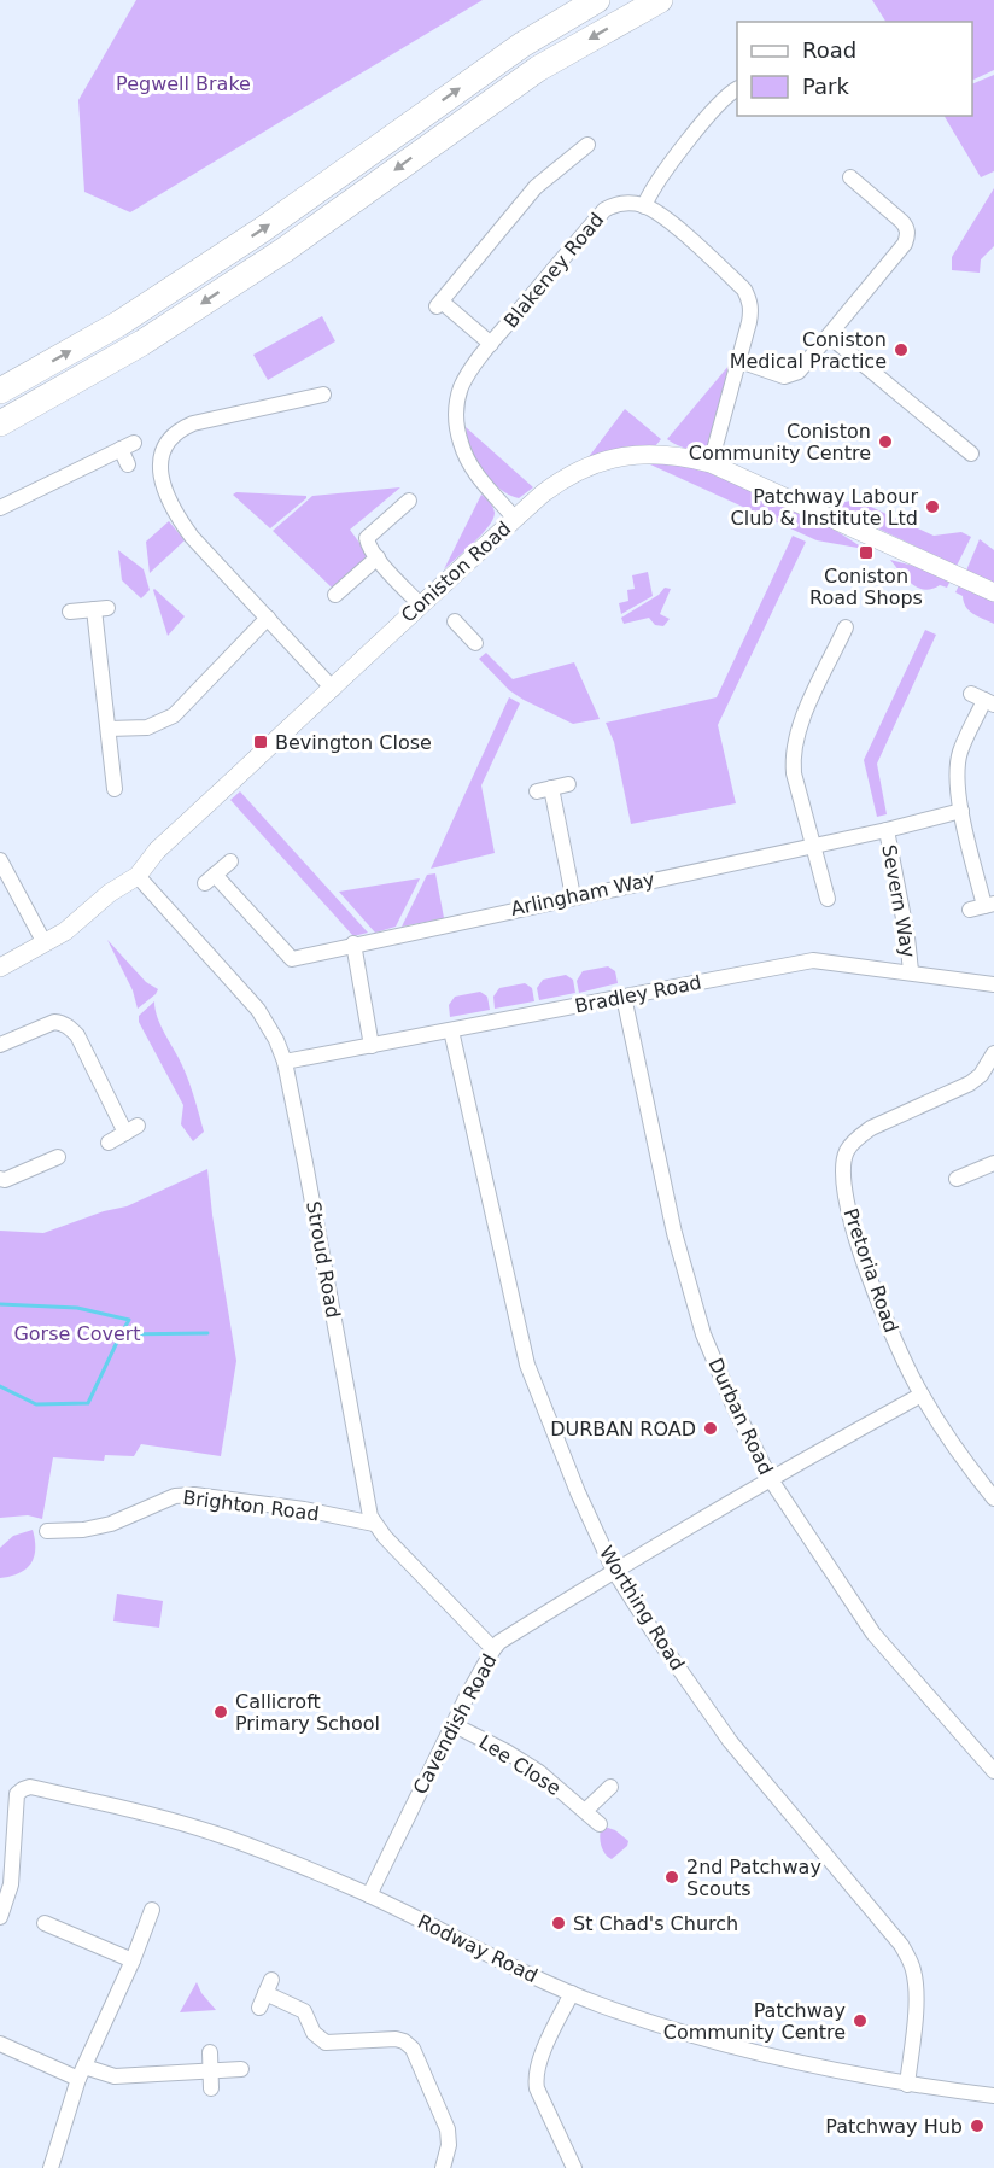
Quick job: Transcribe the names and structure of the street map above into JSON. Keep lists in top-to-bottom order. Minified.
{"streets":{"street":["Blakeney Road","Coniston Road","Arlingham Way","Severn Way","Bradley Road","Stroud Road","Pretoria Road","Durban Road","Brighton Road","Worthing Road","Cavendish Road","Lee Close","Rodway Road"]},"crossings":[["Blakeney Road","Coniston Road"],["Coniston Road","Stroud Road"],["Arlingham Way","Severn Way"],["Severn Way","Bradley Road"],["Bradley Road","Stroud Road"],["Bradley Road","Durban Road"],["Bradley Road","Worthing Road"],["Stroud Road","Brighton Road"],["Stroud Road","Cavendish Road"],["Pretoria Road","Cavendish Road"],["Durban Road","Cavendish Road"],["Worthing Road","Cavendish Road"],["Worthing Road","Rodway Road"],["Cavendish Road","Lee Close"],["Cavendish Road","Rodway Road"]],"parks":["Pegwell Brake","Gorse Covert"],"places":{"other":["Coniston Medical Practice","Coniston Community Centre","Patchway Labour Club & Institute Ltd","DURBAN ROAD","Callicroft Primary School","2nd Patchway Scouts","St Chad's Church","Patchway Community Centre","Patchway Hub"],"transit":["Coniston Road Shops","Bevington Close"]},"legend":["Road","Park"]}
